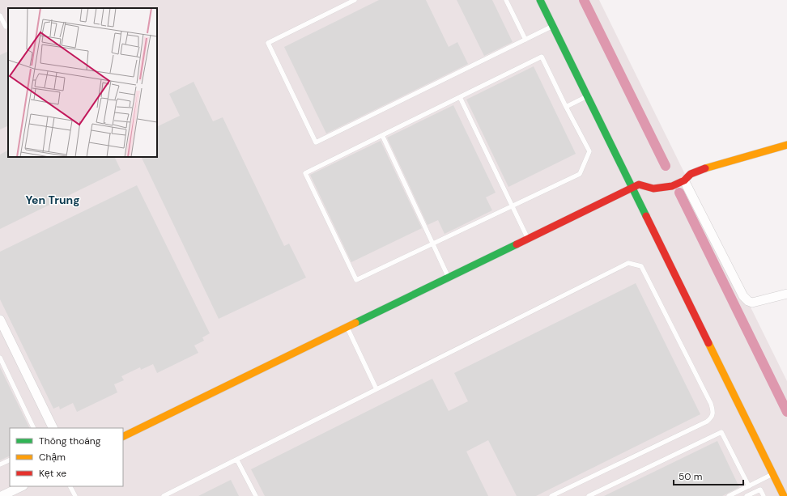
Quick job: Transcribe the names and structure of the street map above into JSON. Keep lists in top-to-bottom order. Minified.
{"districts":["Yen Trung"],"legend":["Thông thoáng","Chậm","Kẹt xe"],"scale_bar":"50 m"}
